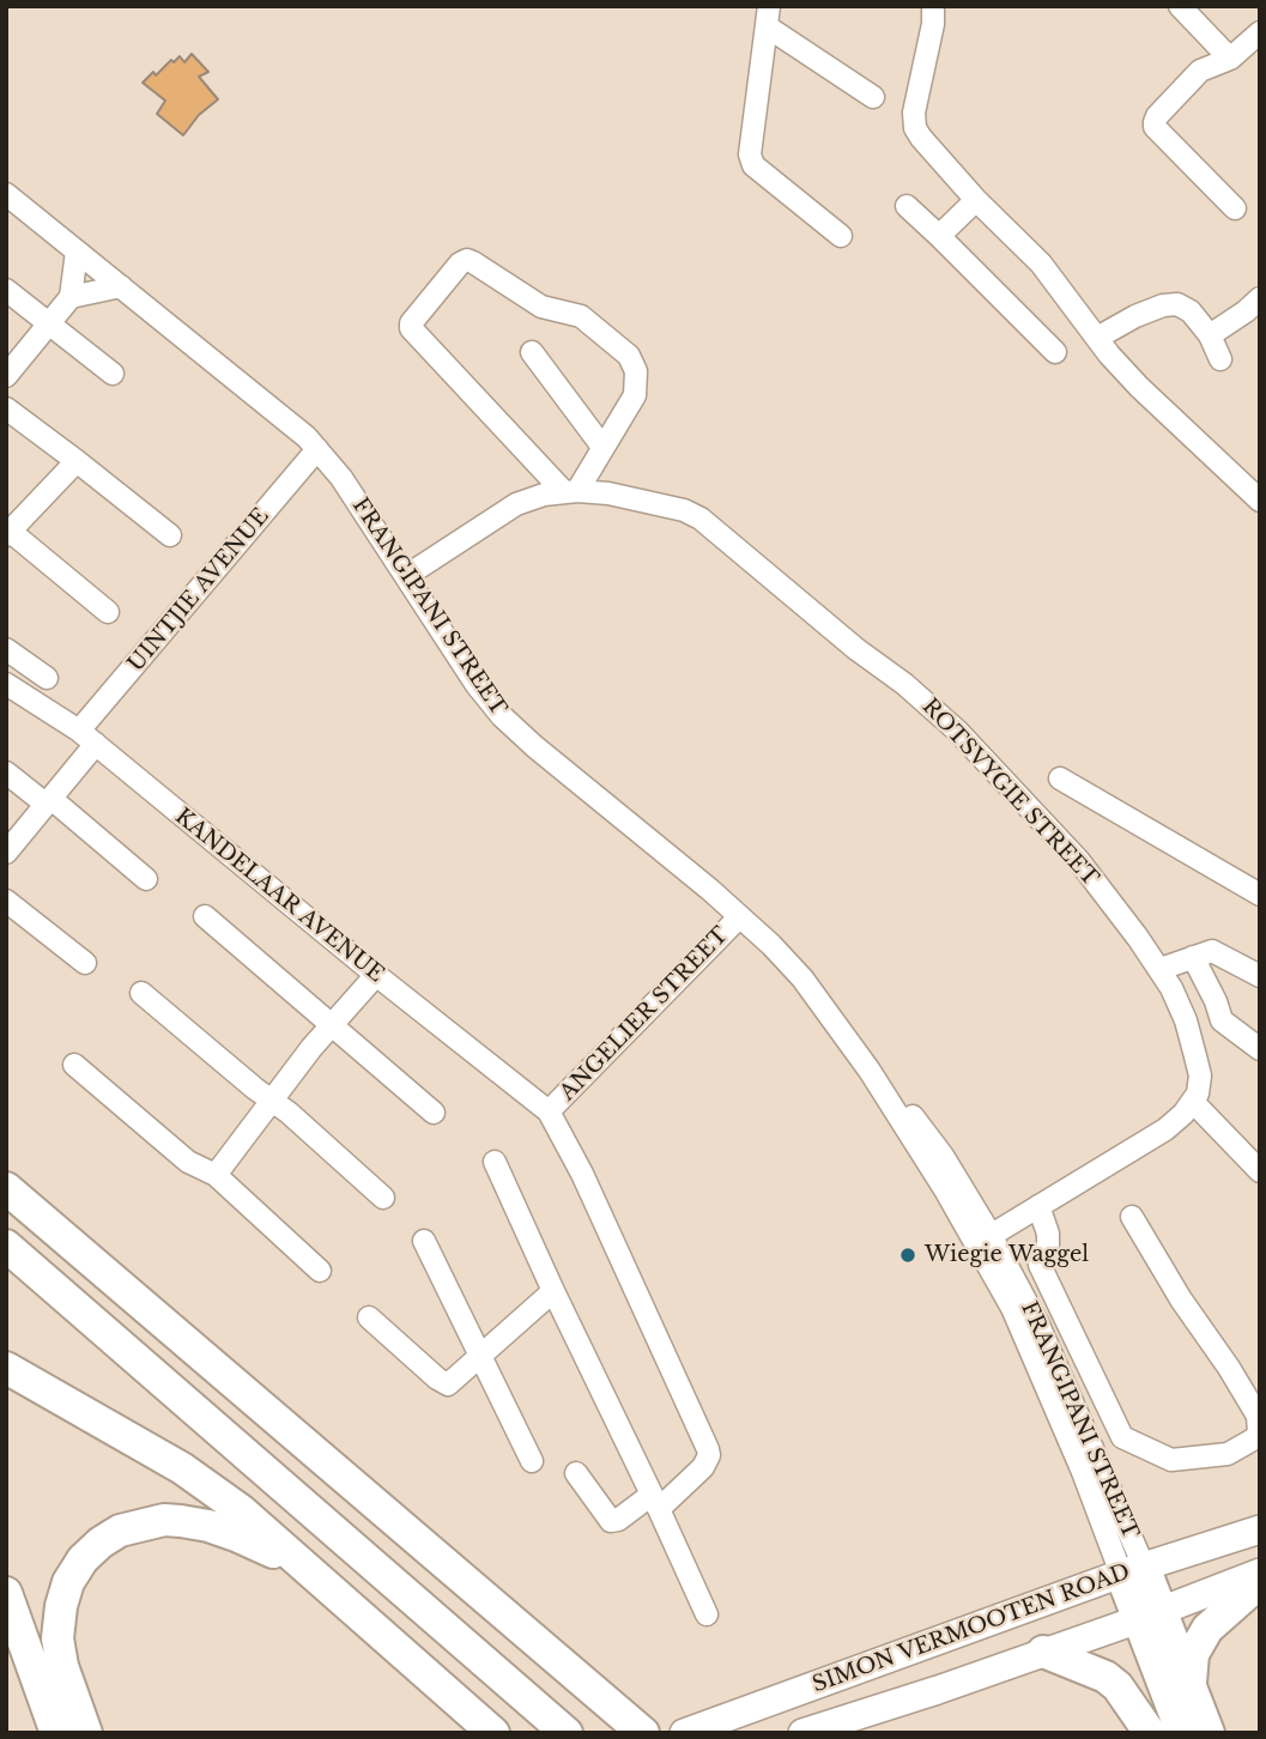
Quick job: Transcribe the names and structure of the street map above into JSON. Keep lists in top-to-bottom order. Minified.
{"streets":{"main road":["SIMON VERMOOTEN ROAD"],"street":["UINTJIE AVENUE","FRANGIPANI STREET","ROTSVYGIE STREET","KANDELAAR AVENUE","ANGELIER STREET"]},"crossings":[["UINTJIE AVENUE","FRANGIPANI STREET"],["UINTJIE AVENUE","KANDELAAR AVENUE"],["FRANGIPANI STREET","ROTSVYGIE STREET"],["FRANGIPANI STREET","ANGELIER STREET"],["FRANGIPANI STREET","SIMON VERMOOTEN ROAD"],["KANDELAAR AVENUE","ANGELIER STREET"]],"places":["Wiegie Waggel"]}
